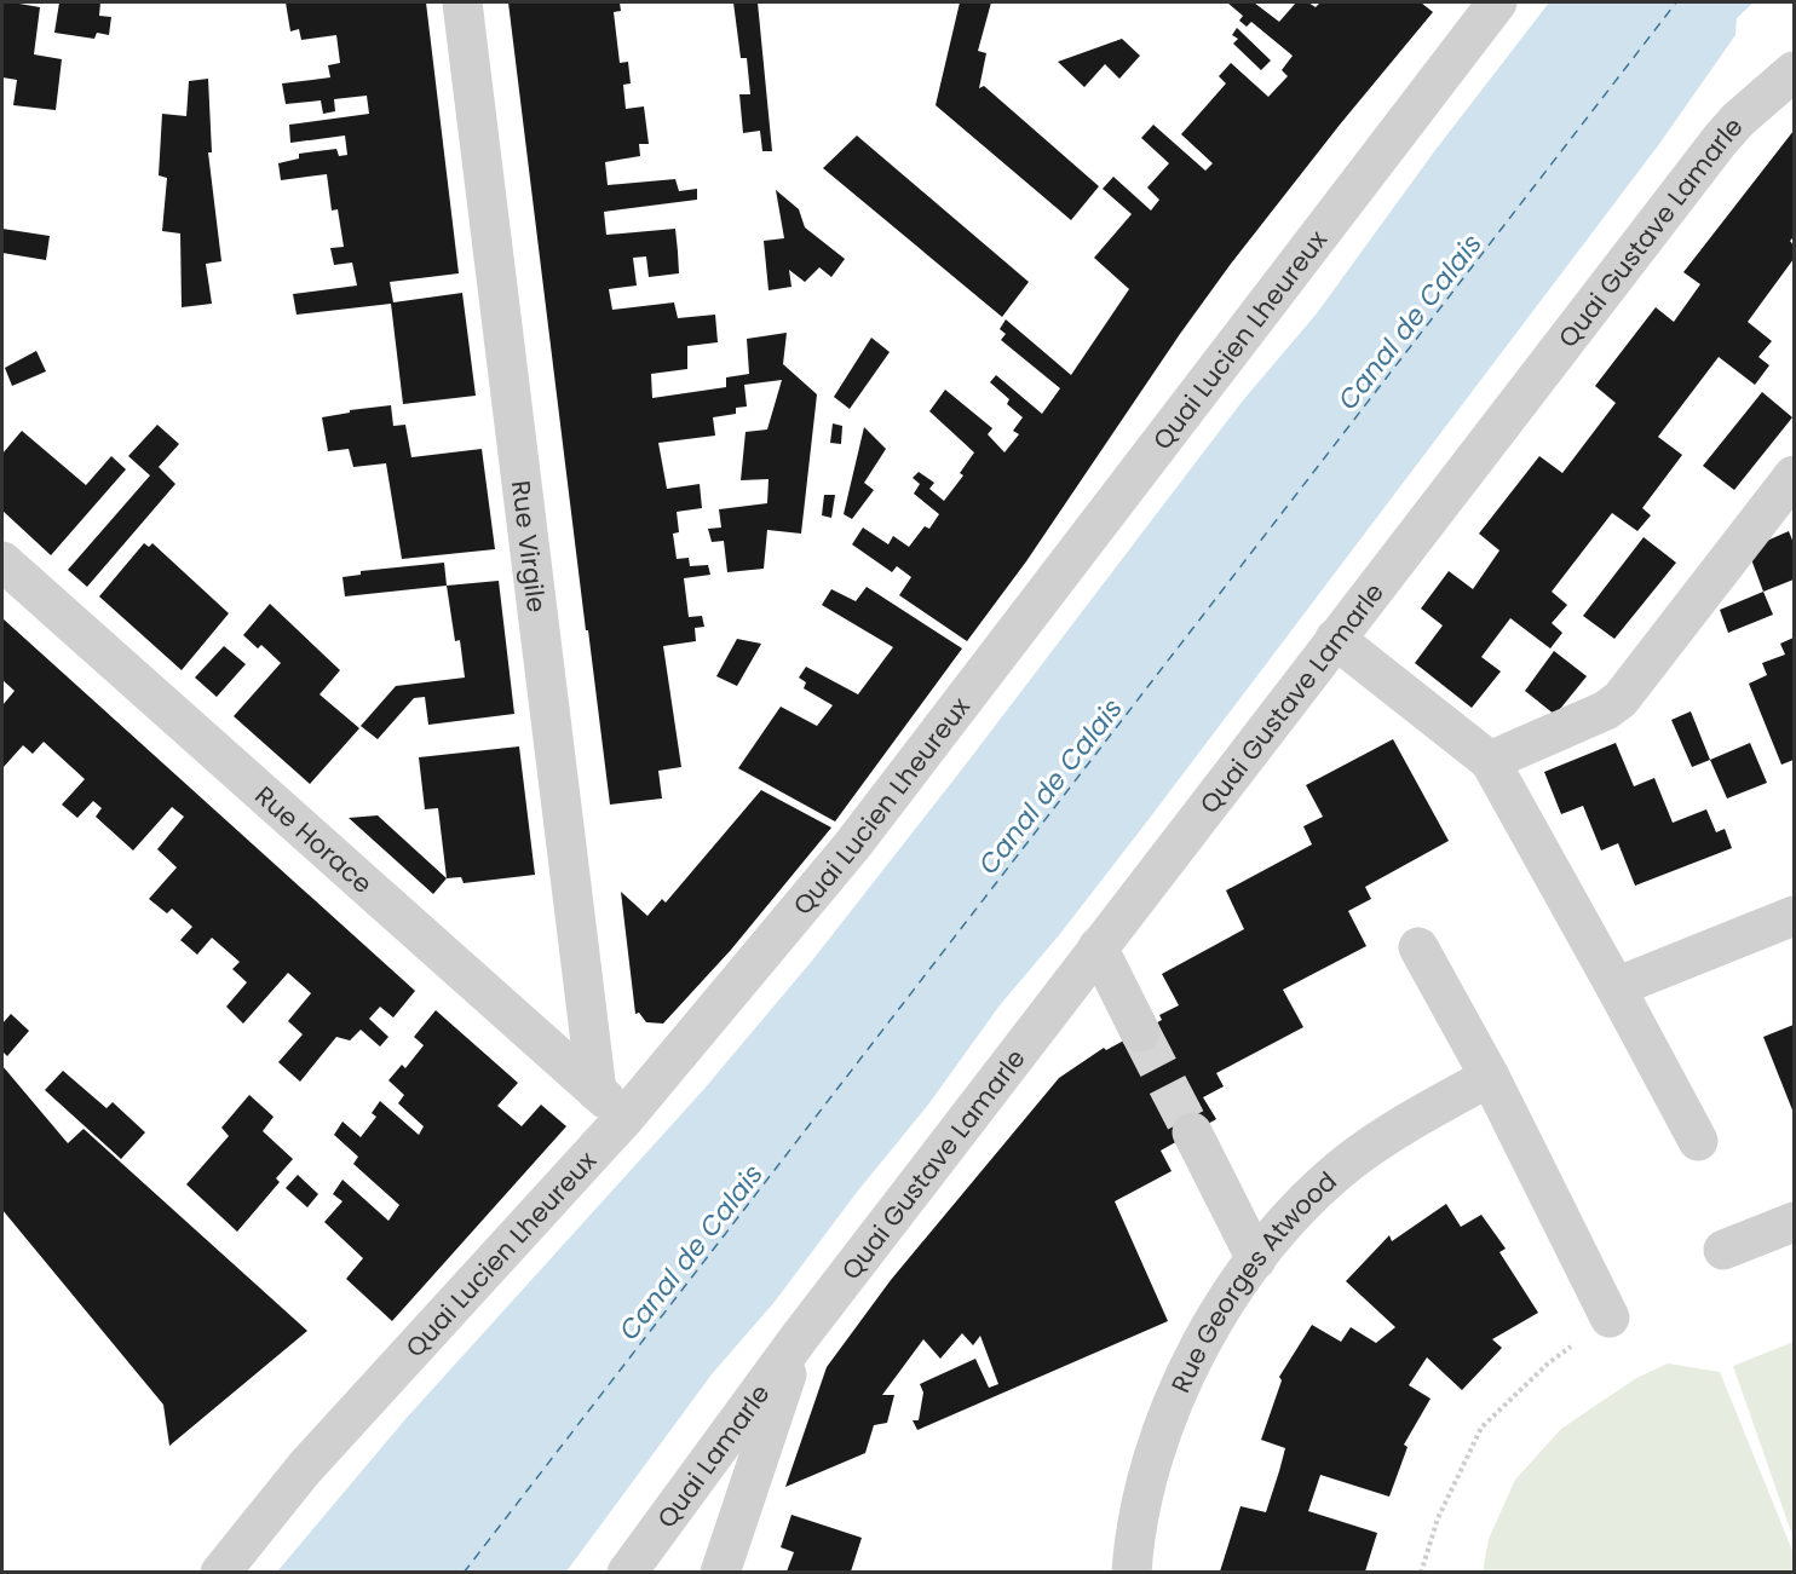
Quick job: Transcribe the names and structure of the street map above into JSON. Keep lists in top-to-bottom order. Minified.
{"streets":{"street":["Quai Gustave Lamarle","Quai Lucien Lheureux","Rue Virgile","Rue Horace","Rue Georges Atwood","Quai Lamarle"]},"crossings":[["Quai Gustave Lamarle","Quai Lamarle"],["Quai Lucien Lheureux","Rue Horace"],["Rue Virgile","Rue Horace"]],"water":["Canal de Calais"]}
